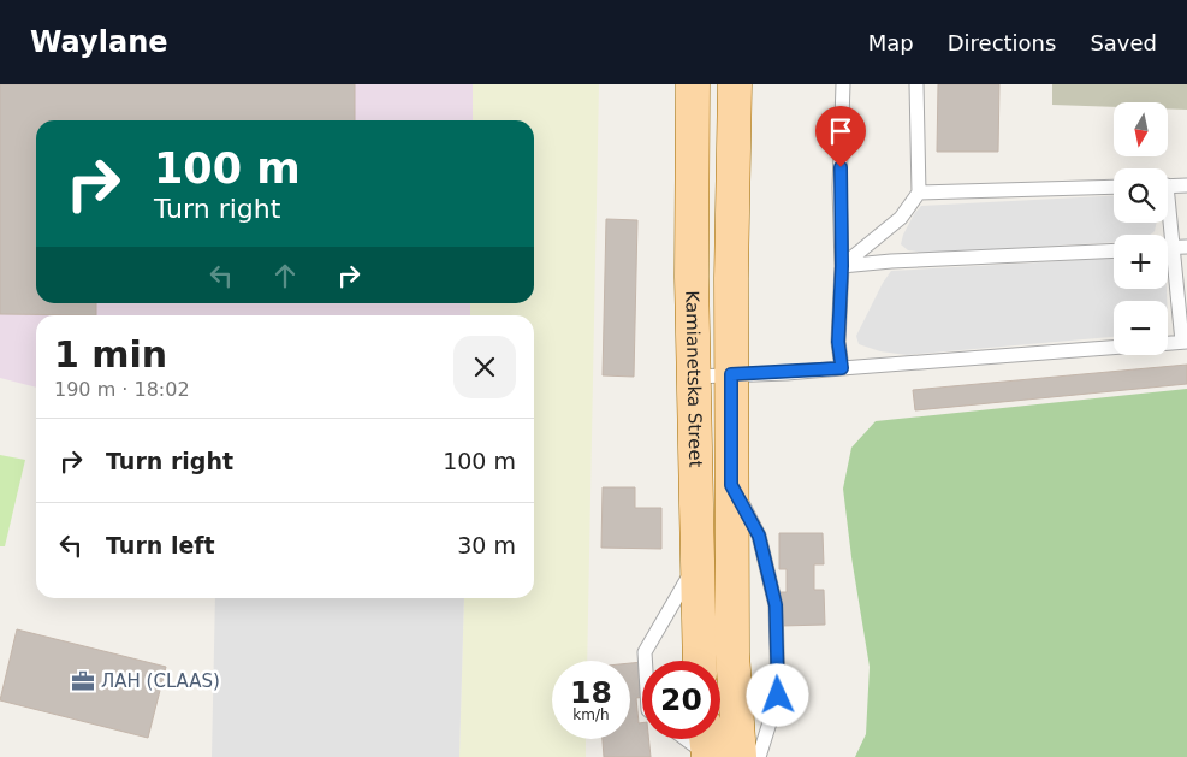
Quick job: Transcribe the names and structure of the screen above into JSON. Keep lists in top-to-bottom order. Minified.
{"streets":{"main road":["Kamianetska Street"]},"places":{"office":["ЛАН (CLAAS)"]},"north":"bottom","page":{"header":"Waylane","nav":["Map","Directions","Saved"],"map_buttons":["+","−"],"turn":["100 m","Turn right"],"heading":["1 min","190 m · 18:02"],"list":[{"name":"Turn right","value":"100 m"},{"name":"Turn left","value":"30 m"}],"speed":"18 km/h","limit":"20"}}
